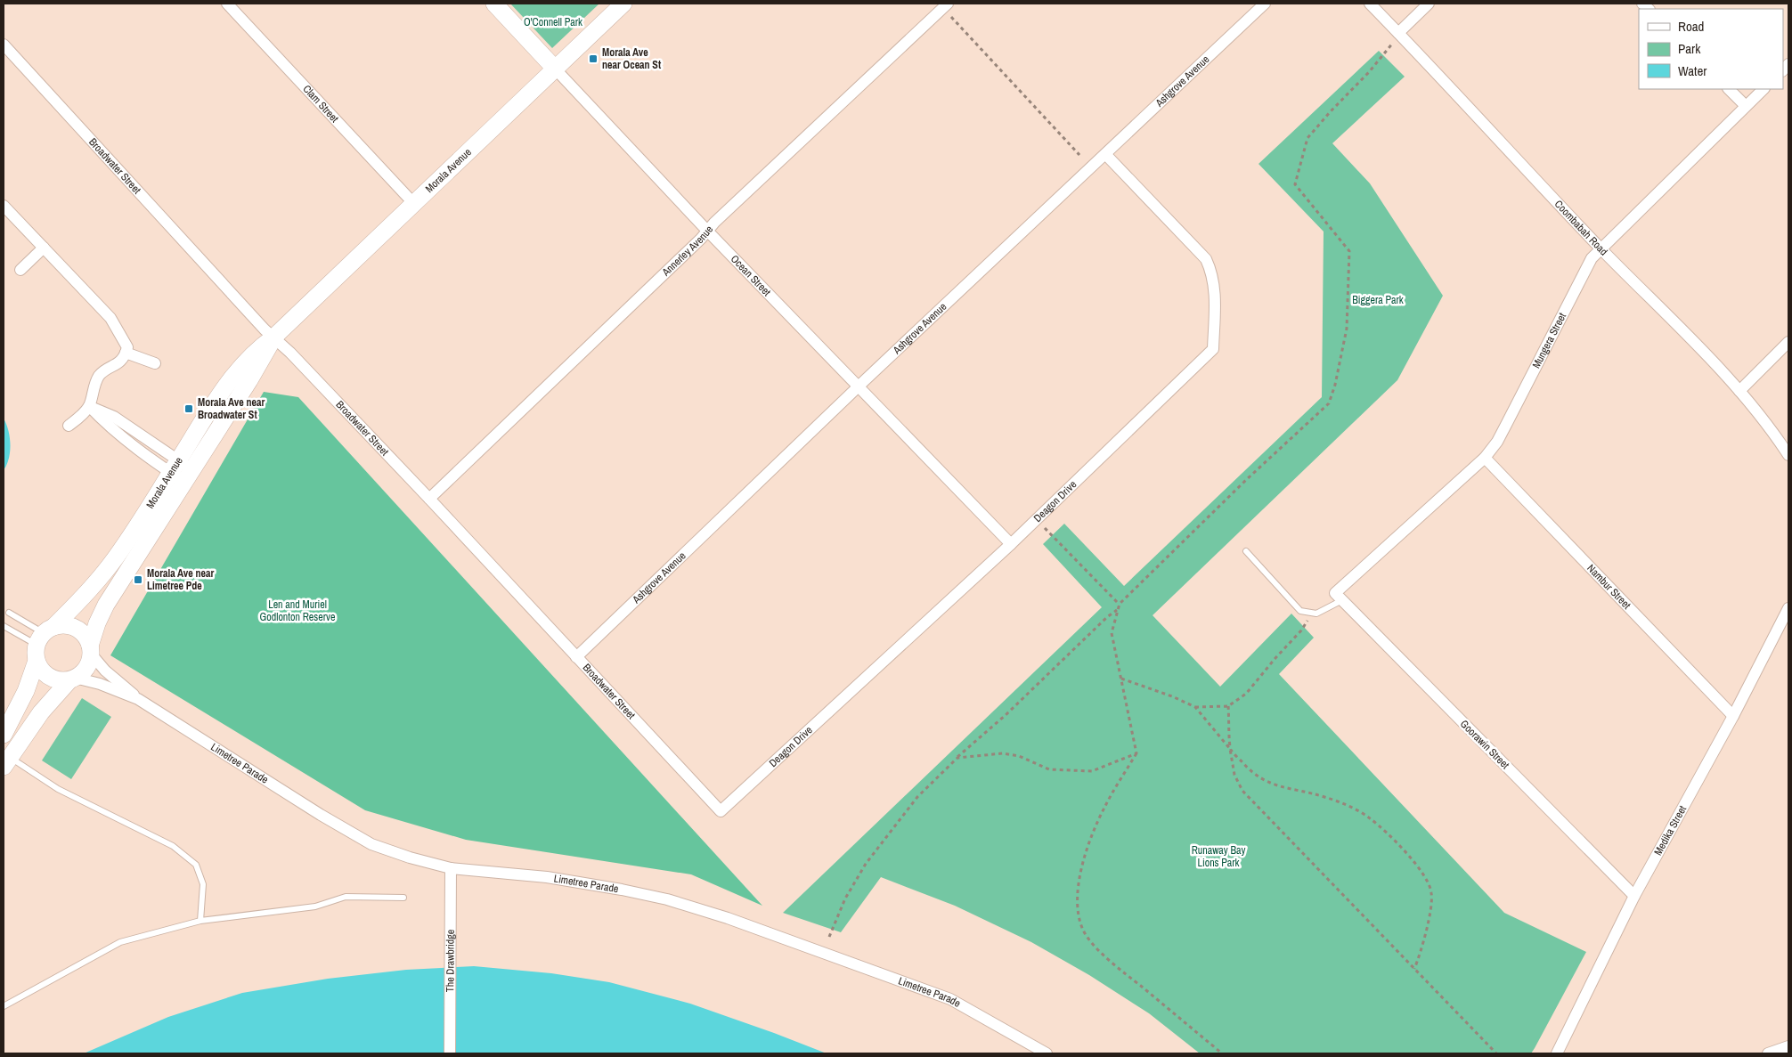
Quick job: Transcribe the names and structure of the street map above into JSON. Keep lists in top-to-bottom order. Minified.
{"streets":{"main road":["Morala Avenue","Ocean Street"],"street":["Ashgrove Avenue","Clam Street","Broadwater Street","Coombabah Road","Annerley Avenue","Mungera Street","Deagon Drive","Nambur Street","Goorawin Street","Limetree Parade","Medika Street","The Drawbridge"]},"crossings":[["Ashgrove Avenue","Broadwater Street"],["Ashgrove Avenue","Ocean Street"],["Ashgrove Avenue","Deagon Drive"],["Clam Street","Morala Avenue"],["Broadwater Street","Morala Avenue"],["Broadwater Street","Annerley Avenue"],["Broadwater Street","Deagon Drive"],["Morala Avenue","Ocean Street"],["Morala Avenue","Limetree Parade"],["Coombabah Road","Mungera Street"],["Annerley Avenue","Ocean Street"],["Ocean Street","Deagon Drive"],["Mungera Street","Nambur Street"],["Mungera Street","Goorawin Street"],["Nambur Street","Medika Street"],["Goorawin Street","Medika Street"],["Limetree Parade","The Drawbridge"]],"parks":["O'Connell Park","Biggera Park","Len and Muriel Godlonton Reserve","Runaway Bay Lions Park"],"places":{"transit":["Morala Ave near Ocean St","Morala Ave near Broadwater St","Morala Ave near Limetree Pde"]},"legend":["Road","Park","Water"]}
